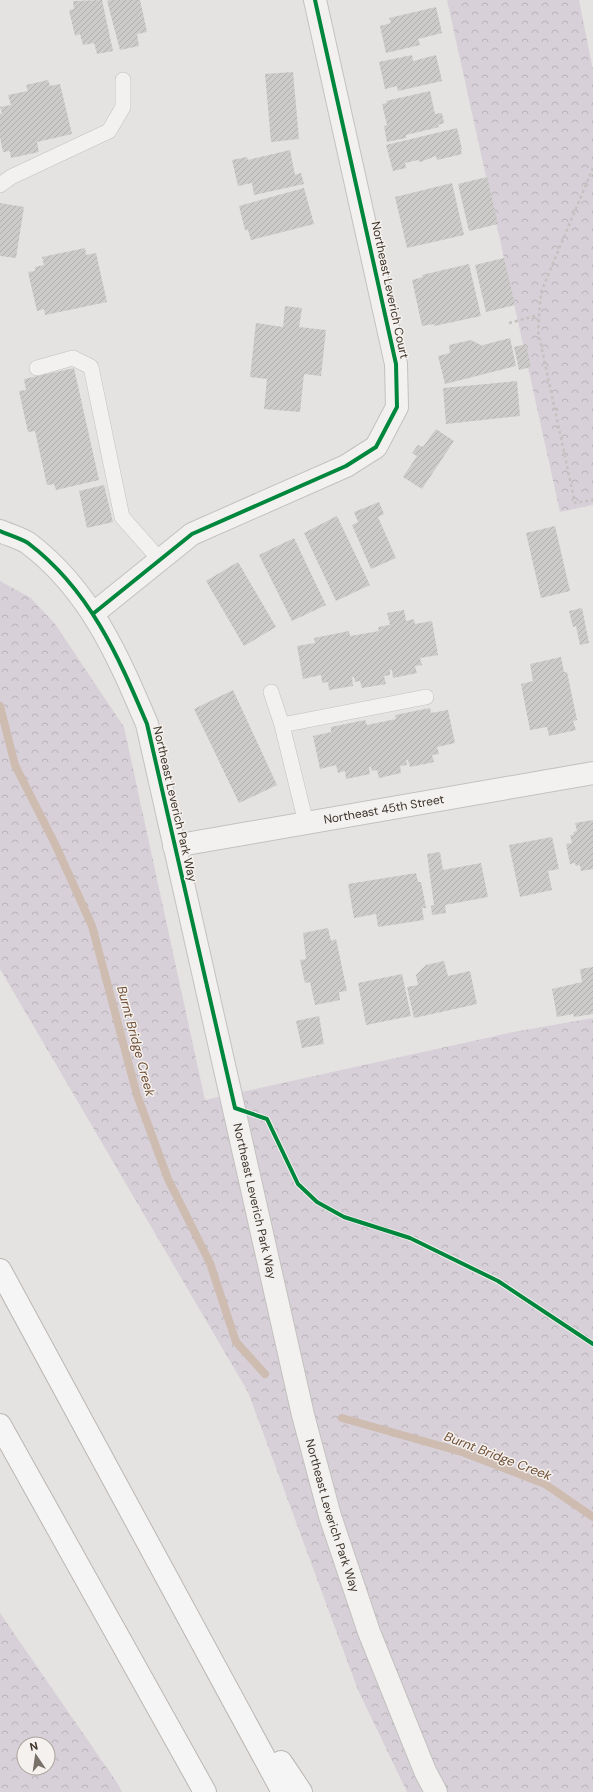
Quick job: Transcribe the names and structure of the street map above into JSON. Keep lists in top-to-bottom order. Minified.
{"streets":{"street":["Northeast Leverich Court","Northeast Leverich Park Way","Northeast 45th Street"]},"crossings":[["Northeast Leverich Court","Northeast Leverich Park Way"],["Northeast Leverich Park Way","Northeast 45th Street"]],"water":["Burnt Bridge Creek"],"north":"top"}
